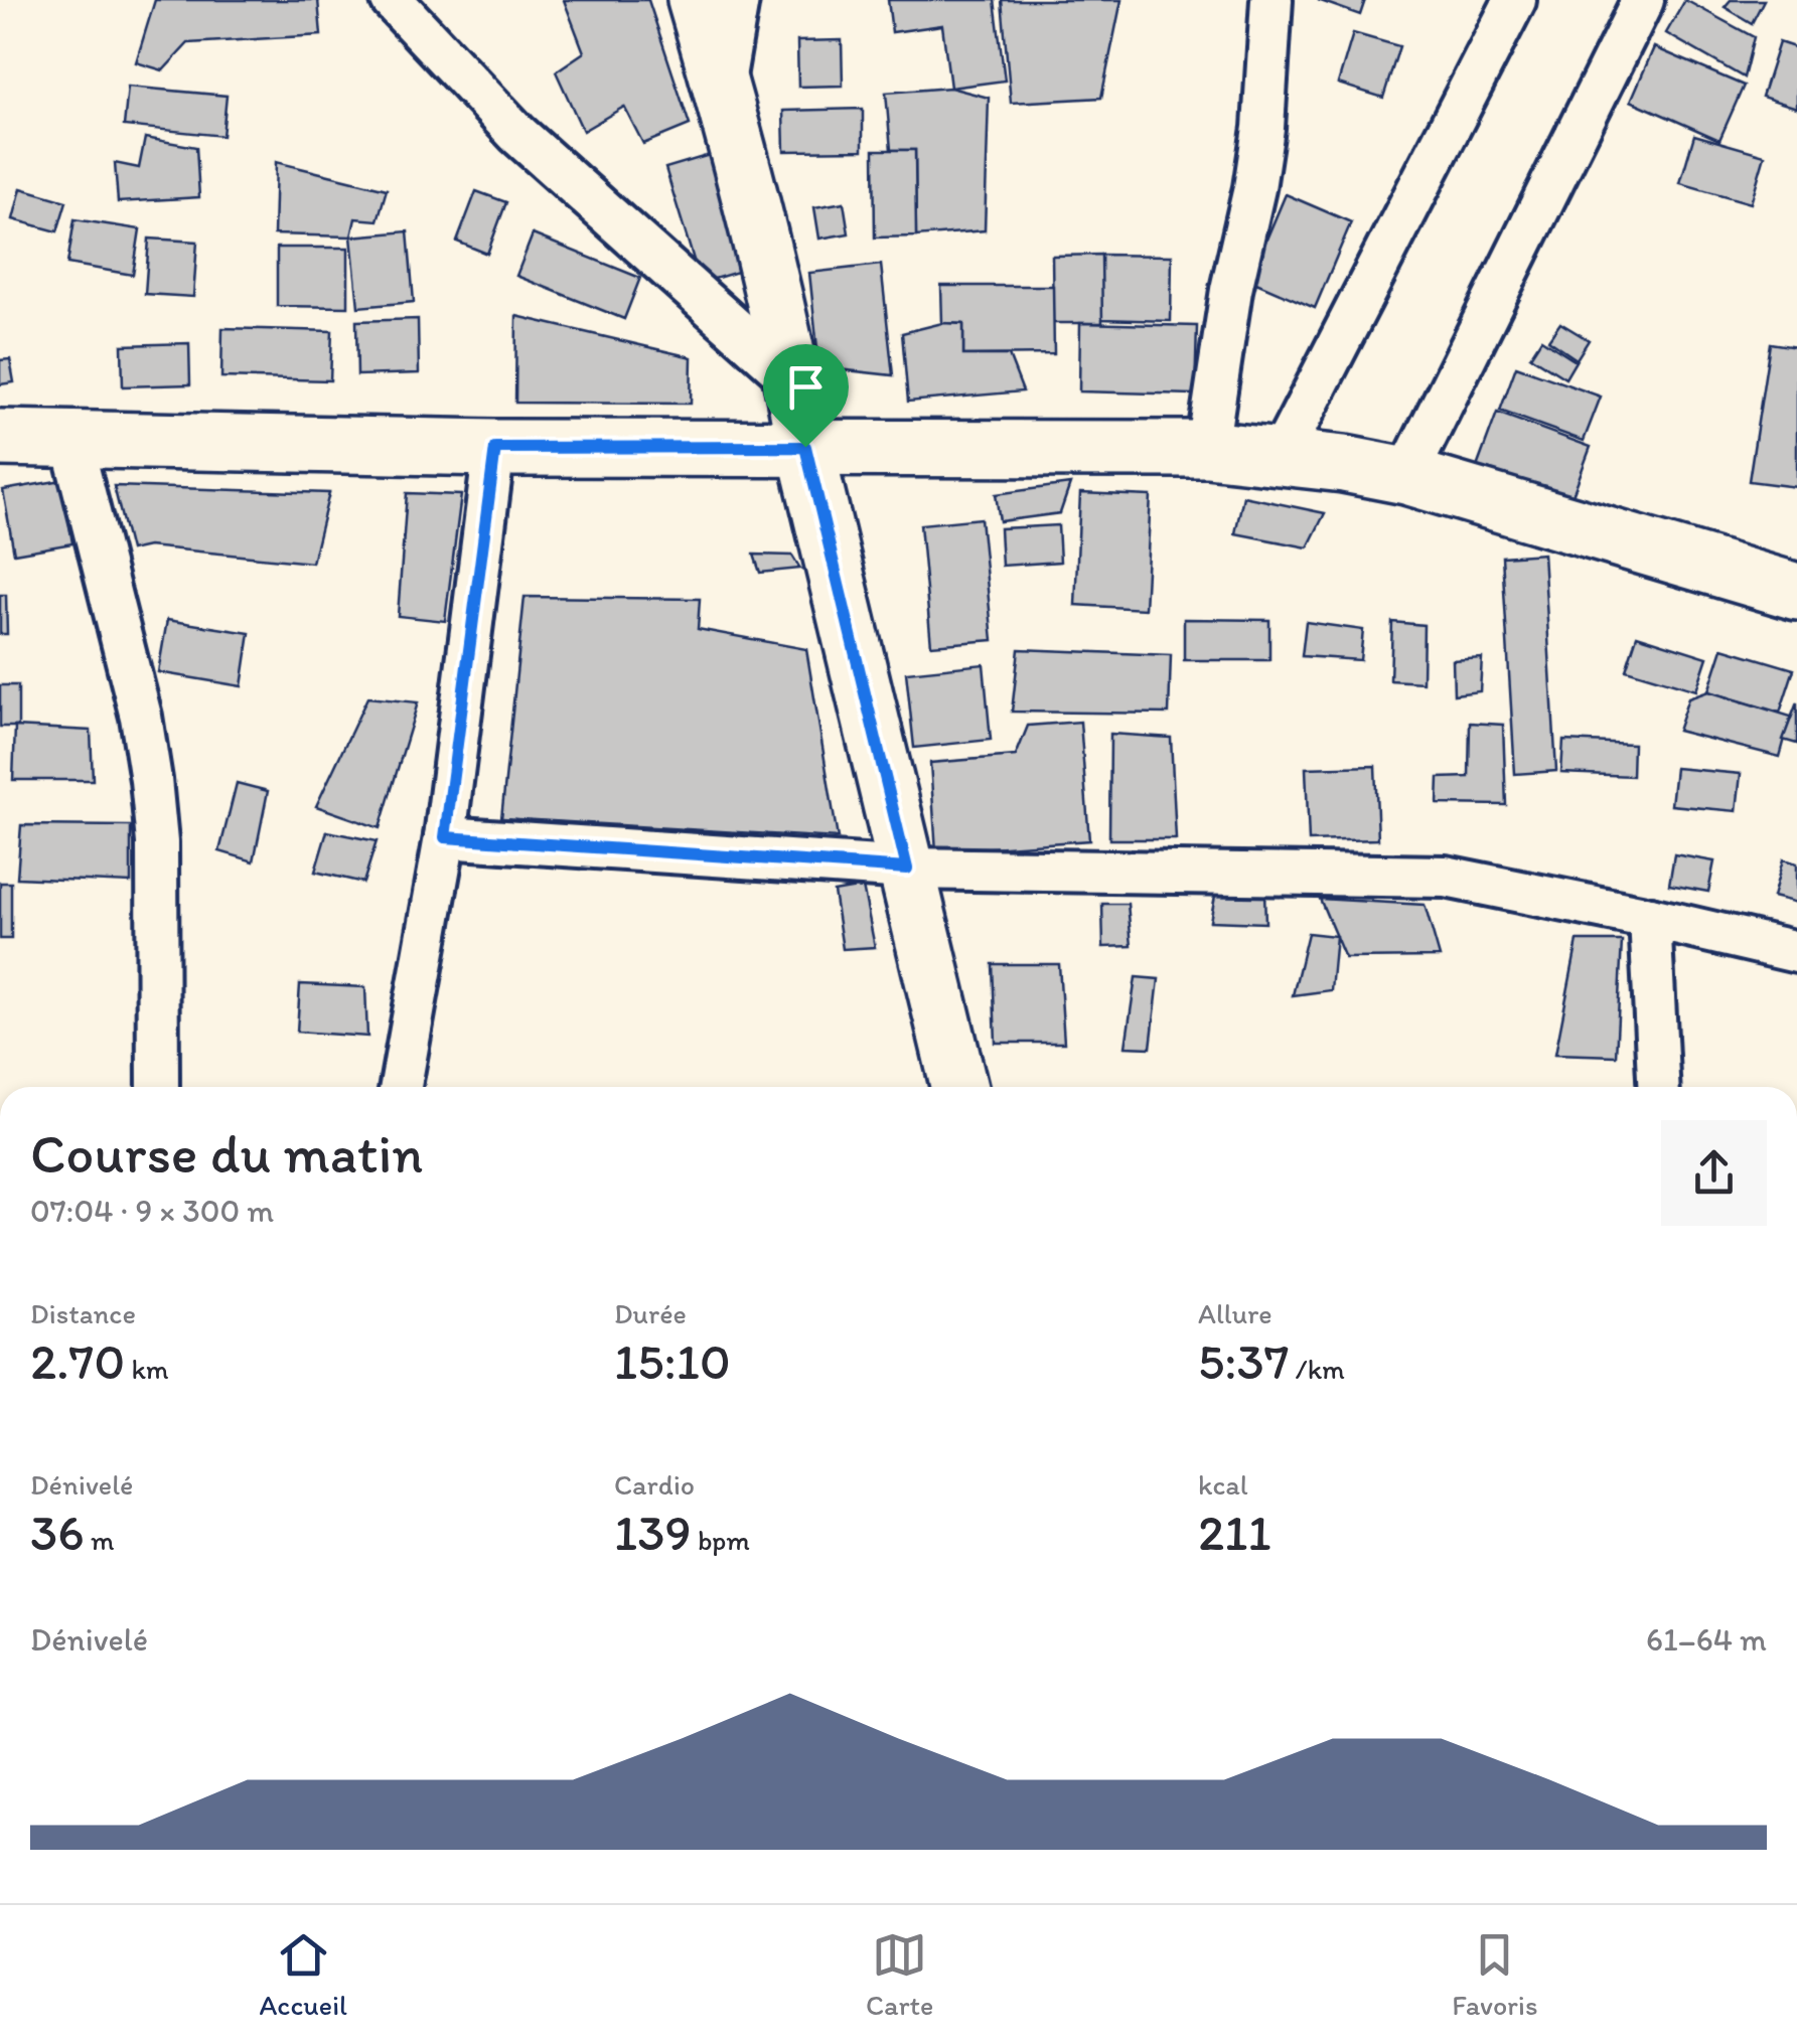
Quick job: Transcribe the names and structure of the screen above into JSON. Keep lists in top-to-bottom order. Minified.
{"page":{"heading":["Course du matin","07:04 · 9 × 300 m"],"stats":[["Distance","2.70 km"],["Durée","15:10"],["Allure","5:37 /km"],["Dénivelé","36 m"],["Cardio","139 bpm"],["kcal","211"]],"chart":["Dénivelé","61–64 m"],"tabs":["Accueil","Carte","Favoris"]}}
